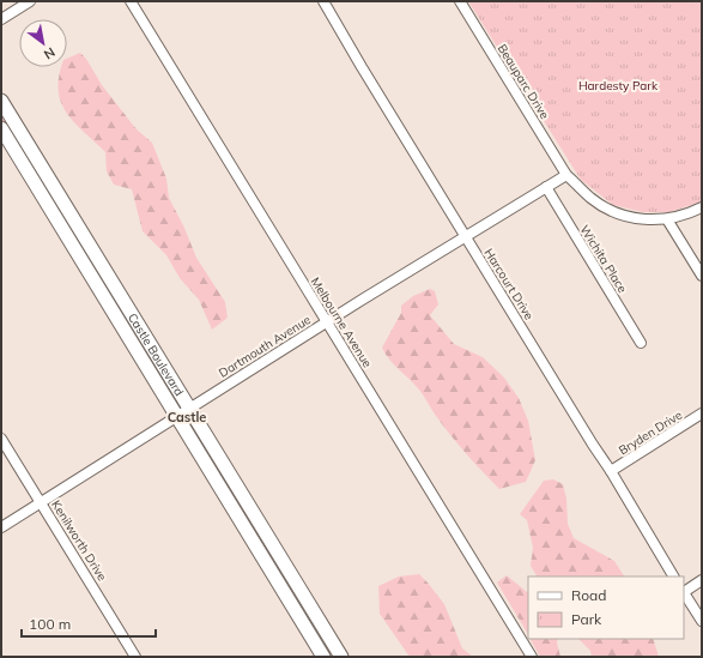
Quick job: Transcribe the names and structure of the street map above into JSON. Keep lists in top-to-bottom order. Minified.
{"streets":{"street":["Beauparc Drive","Wichita Place","Harcourt Drive","Melbourne Avenue","Dartmouth Avenue","Castle Boulevard","Bryden Drive","Kenilworth Drive"]},"crossings":[["Beauparc Drive","Dartmouth Avenue"],["Wichita Place","Dartmouth Avenue"],["Harcourt Drive","Dartmouth Avenue"],["Harcourt Drive","Bryden Drive"],["Melbourne Avenue","Dartmouth Avenue"],["Dartmouth Avenue","Castle Boulevard"],["Dartmouth Avenue","Kenilworth Drive"]],"districts":["Castle"],"parks":["Hardesty Park"],"legend":["Road","Park"],"scale_bar":"100 m","north":"bottom right"}
